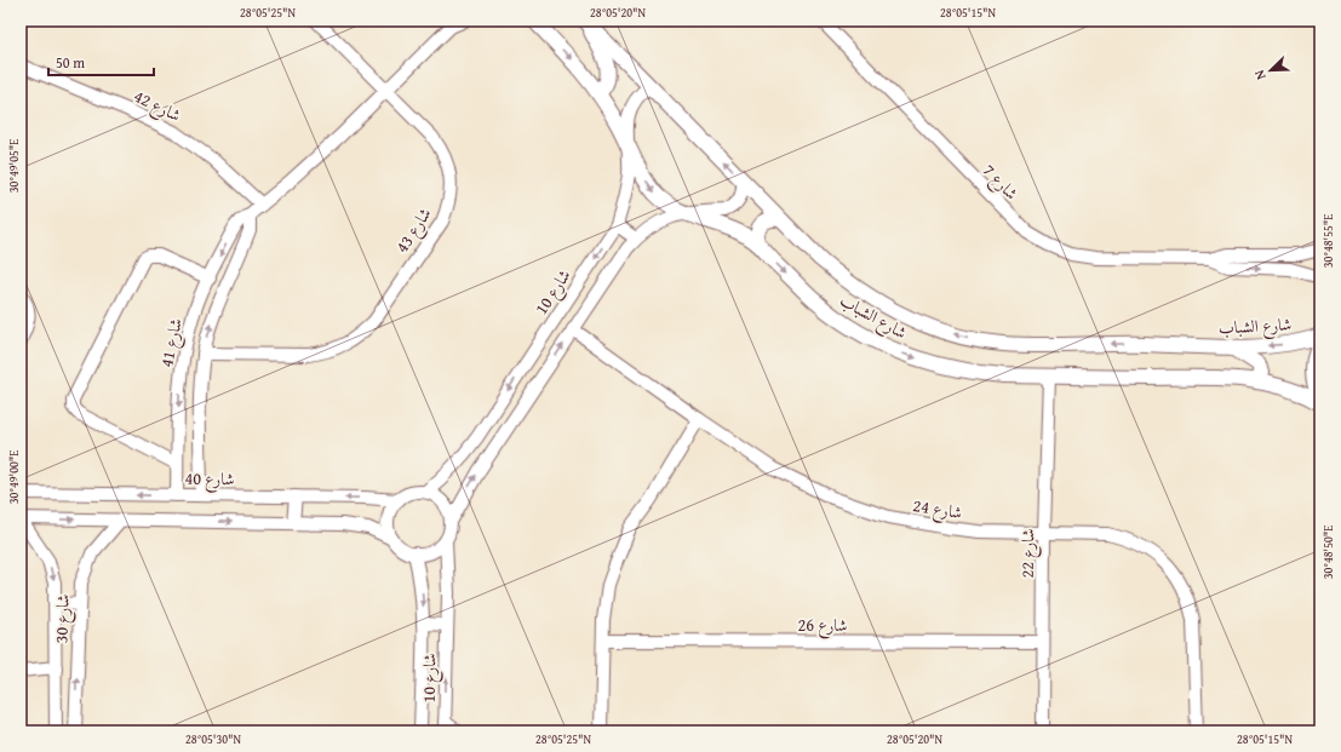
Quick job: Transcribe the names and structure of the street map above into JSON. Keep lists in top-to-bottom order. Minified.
{"streets":{"street":["شارع 42","شارع 7","شارع 43","شارع 10","شارع الشباب","شارع 41","شارع 40","شارع 24","شارع 22","شارع 30","شارع 26"]},"crossings":[["شارع 42","شارع 41"],["شارع 43","شارع 41"],["شارع 10","شارع الشباب"],["شارع 10","شارع 40"],["شارع الشباب","شارع 22"],["شارع 41","شارع 40"],["شارع 24","شارع 22"],["شارع 22","شارع 26"]],"scale_bar":"50 m","north":"bottom left","coordinates":["28°05'25\"N","28°05'20\"N","28°05'15\"N","30°49'05\"E","30°48'55\"E","30°49'00\"E","30°48'50\"E","28°05'30\"N"]}
